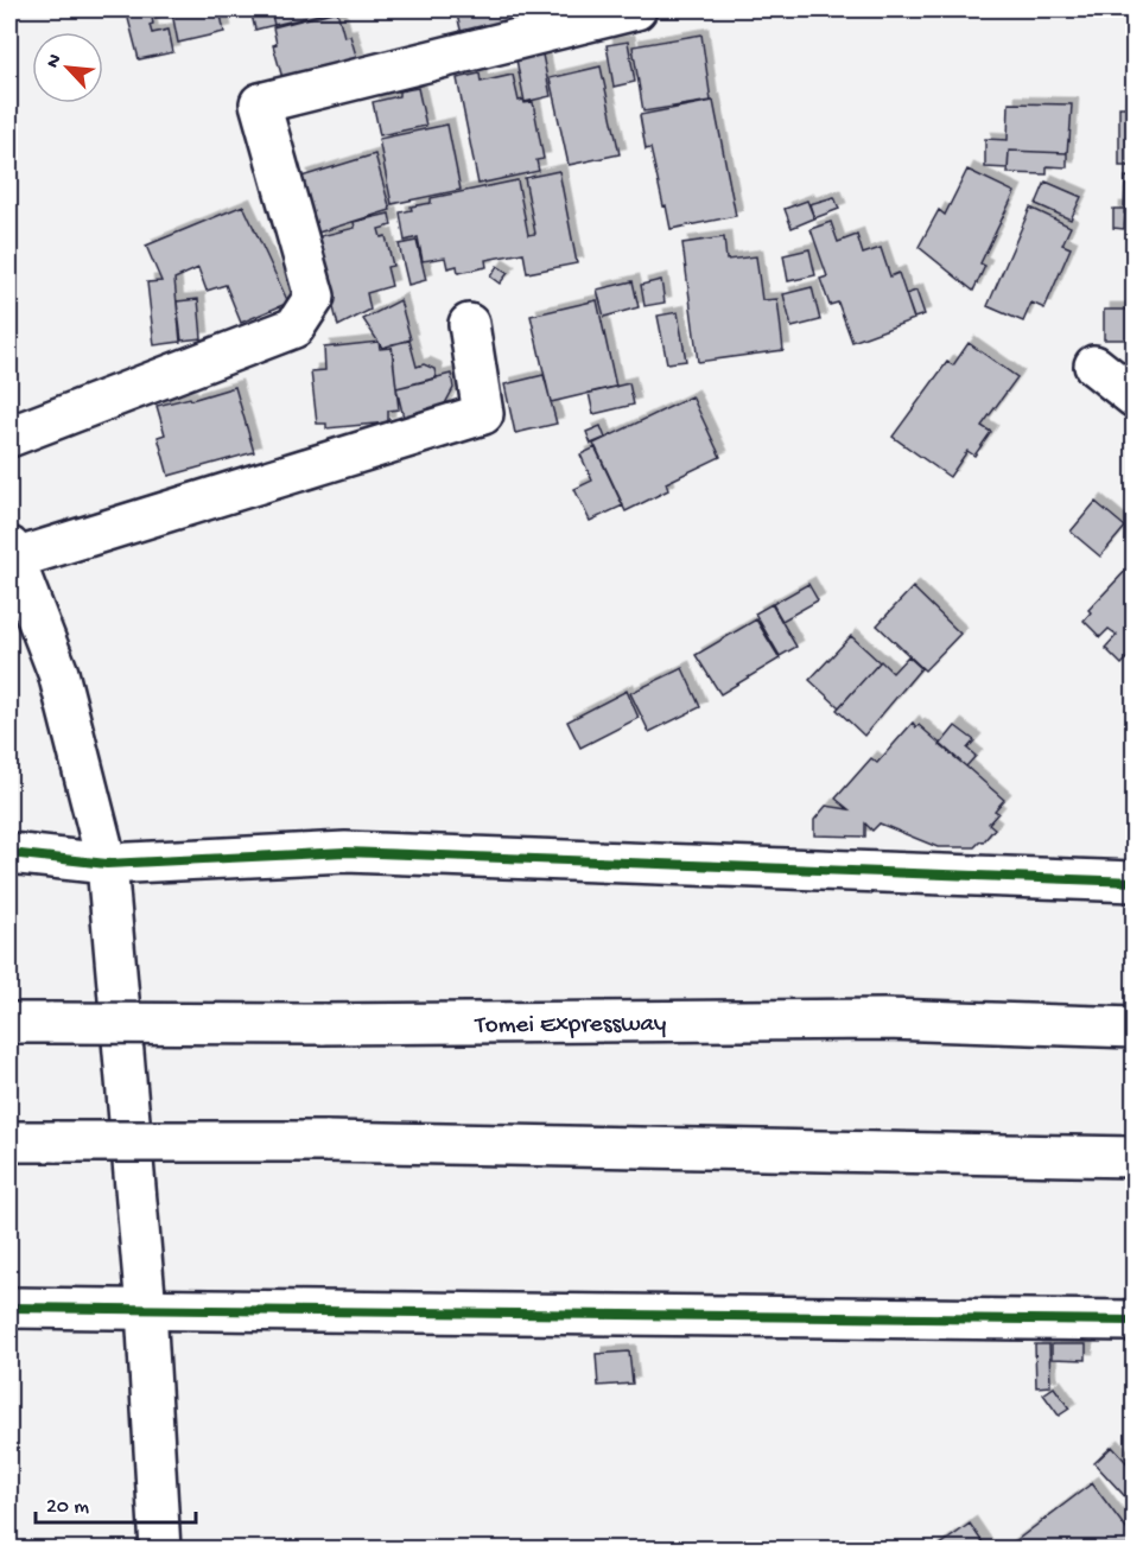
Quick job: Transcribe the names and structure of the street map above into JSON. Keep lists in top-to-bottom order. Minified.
{"streets":{"main road":["Tomei Expressway"]},"scale_bar":"20 m","north":"top left"}
